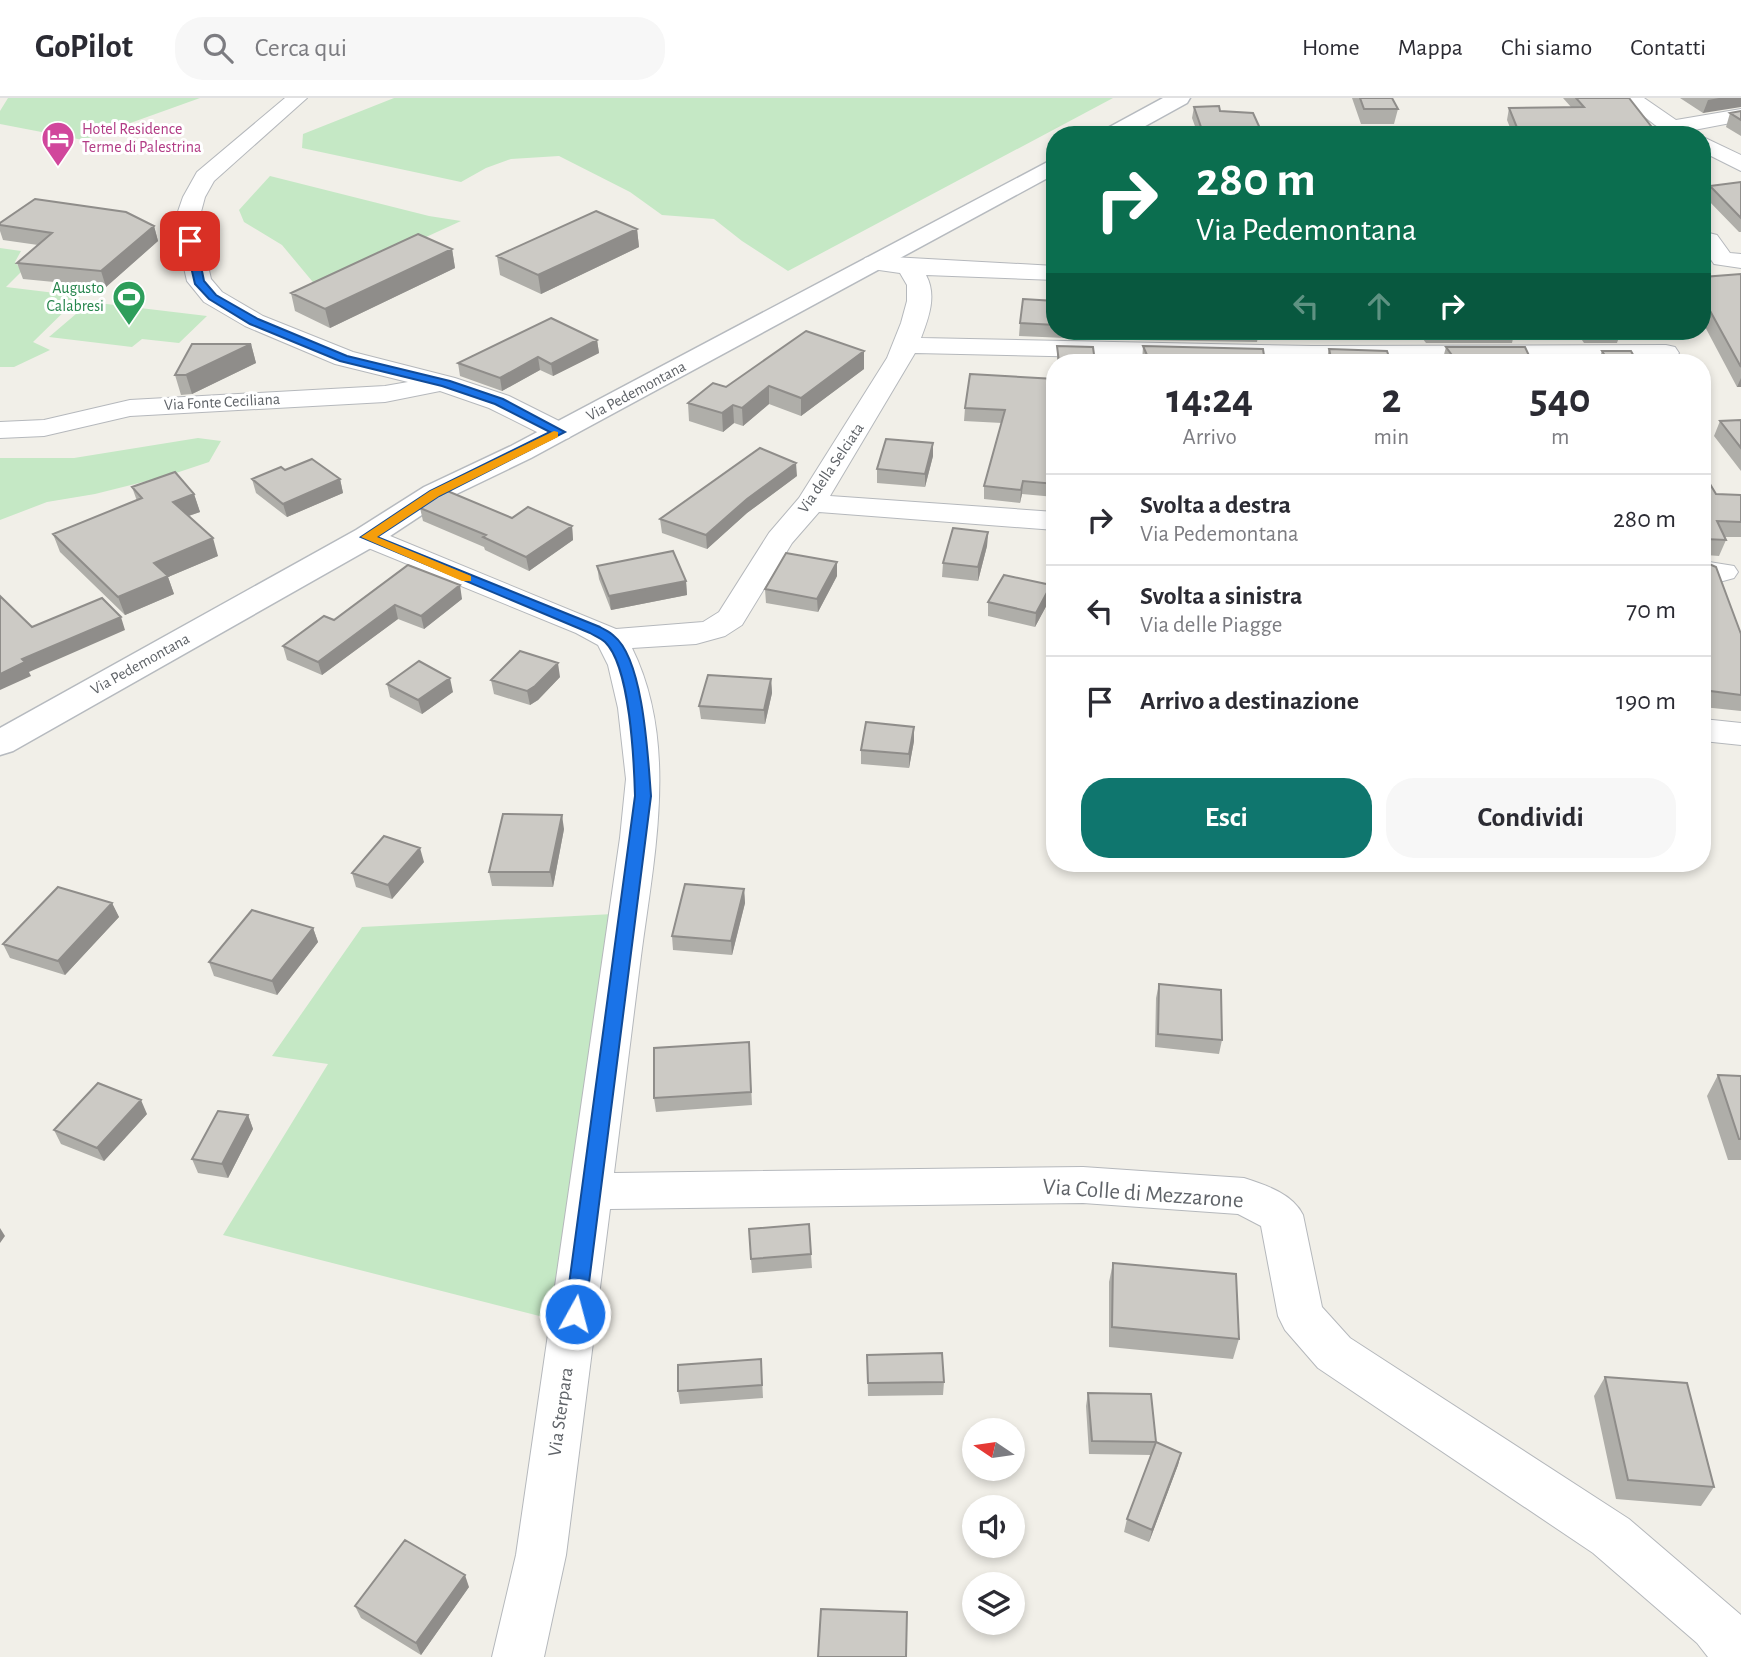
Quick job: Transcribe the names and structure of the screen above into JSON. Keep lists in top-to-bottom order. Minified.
{"streets":{"street":["Via Pedemontana","Via Fonte Ceciliana","Via della Selciata","Via Colle di Mezzarone","Via Sterpara"]},"crossings":[["Via della Selciata","Via Sterpara"],["Via Colle di Mezzarone","Via Sterpara"]],"places":{"hotel":["Hotel Residence Terme di Palestrina"],"sports":["Augusto Calabresi"]},"north":"left","page":{"header":"GoPilot","search":"Cerca qui","nav":["Home","Mappa","Chi siamo","Contatti"],"turn":["280 m","Via Pedemontana"],"eta":["14:24","Arrivo","2","min","540","m"],"list":[{"name":"Svolta a destra","note":"Via Pedemontana","value":"280 m"},{"name":"Svolta a sinistra","note":"Via delle Piagge","value":"70 m"},{"name":"Arrivo a destinazione","value":"190 m"}],"buttons":["Esci","Condividi"]}}
